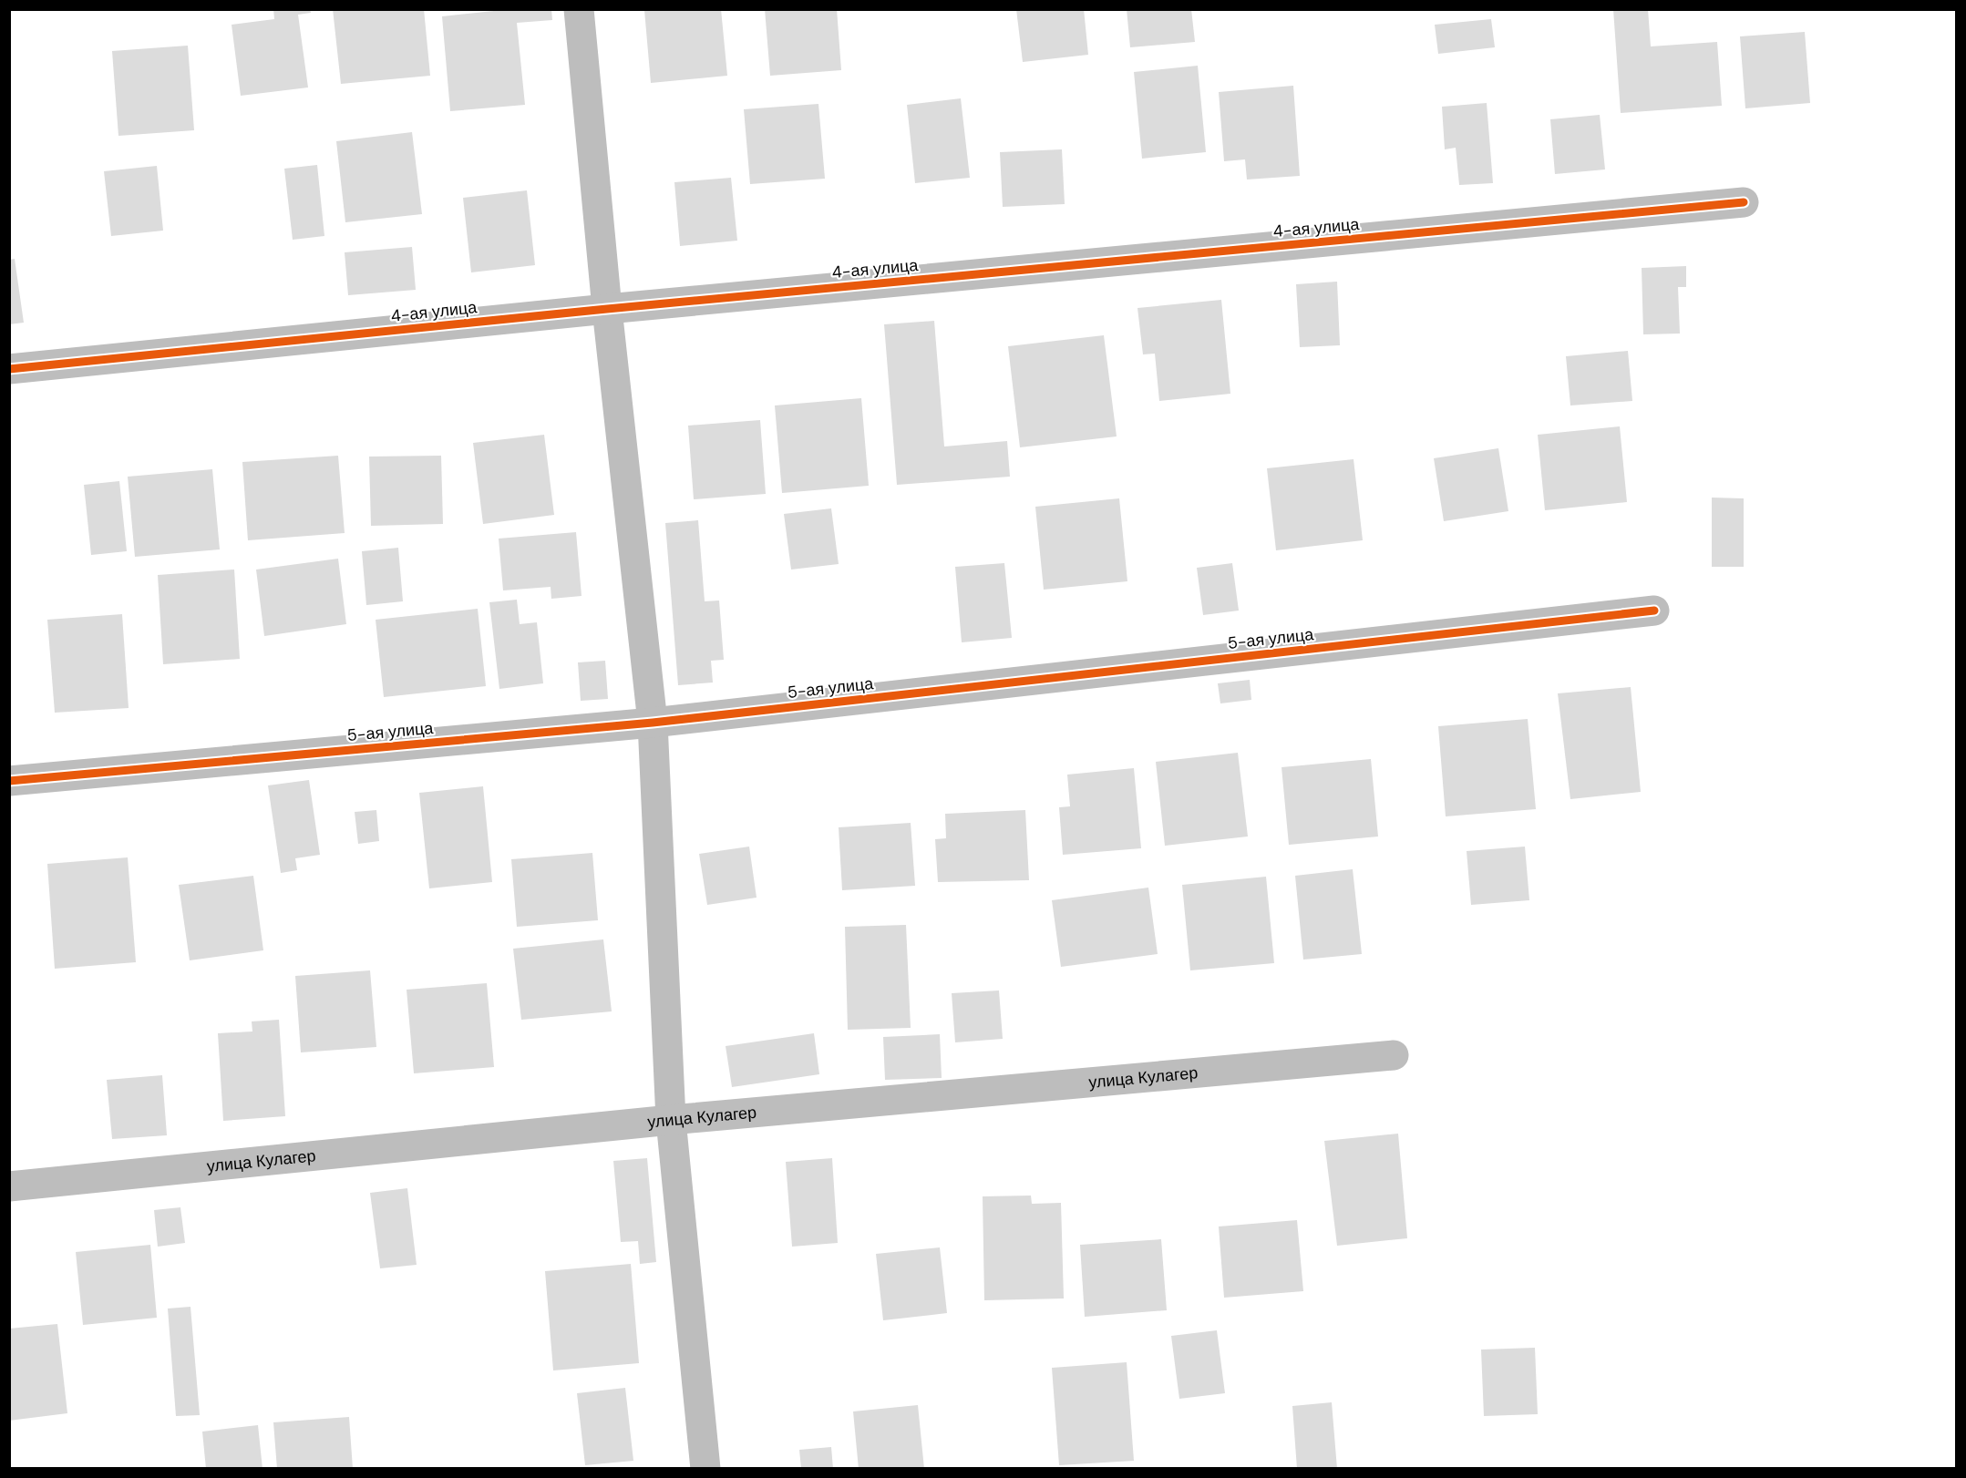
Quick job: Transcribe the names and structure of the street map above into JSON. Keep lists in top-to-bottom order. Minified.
{"streets":{"street":["4-ая улица","5-ая улица","улица Кулагер"]}}
